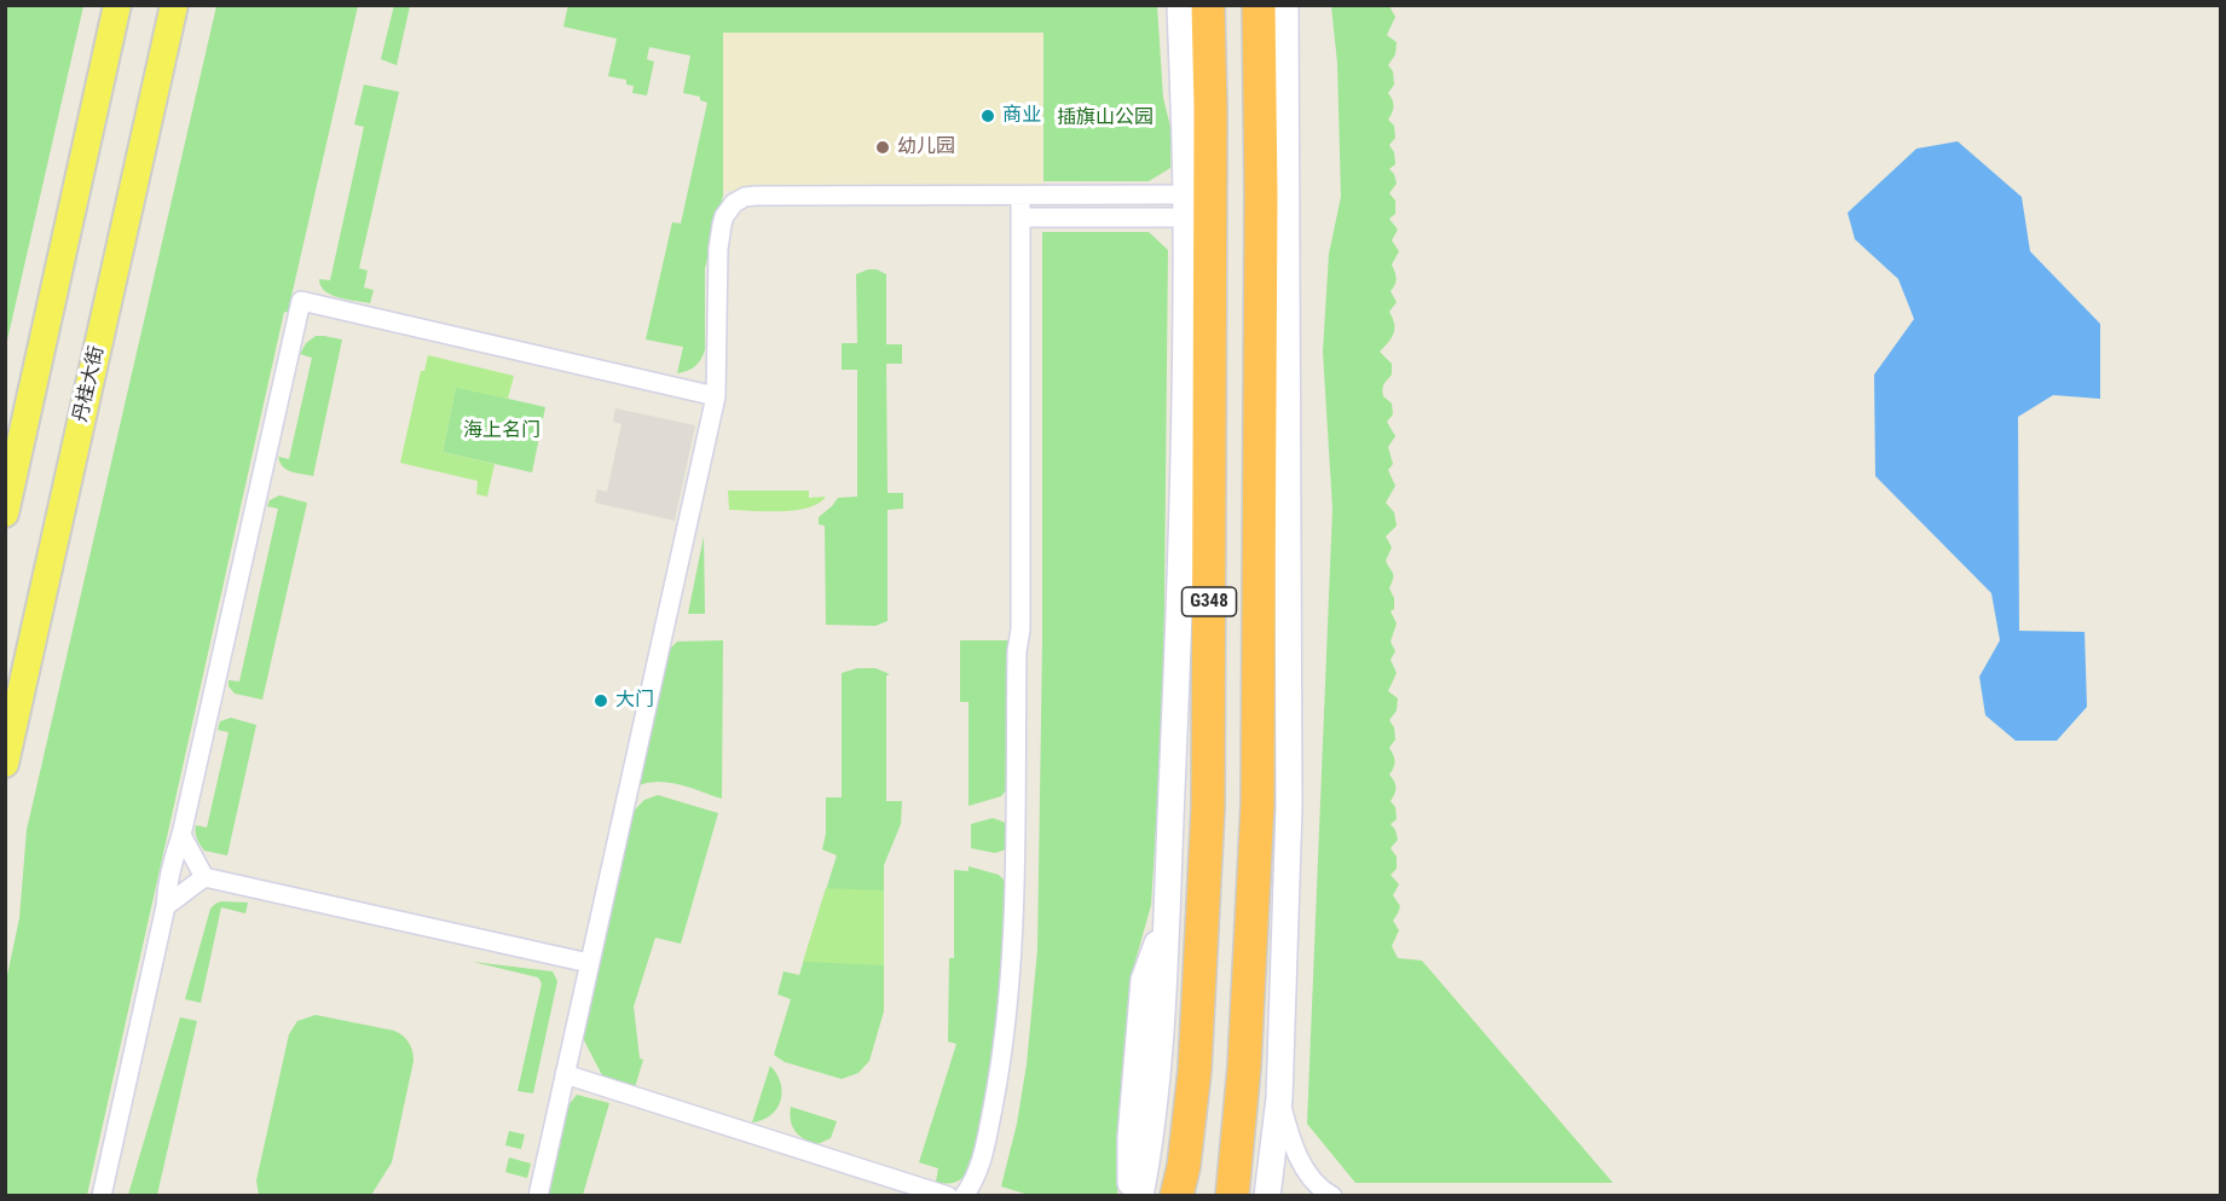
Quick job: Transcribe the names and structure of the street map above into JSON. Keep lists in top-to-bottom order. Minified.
{"streets":{"highway":["G348"],"main road":["丹桂大街"]},"parks":["插旗山公园","海上名门"],"places":["商业","幼儿园","大门"]}
